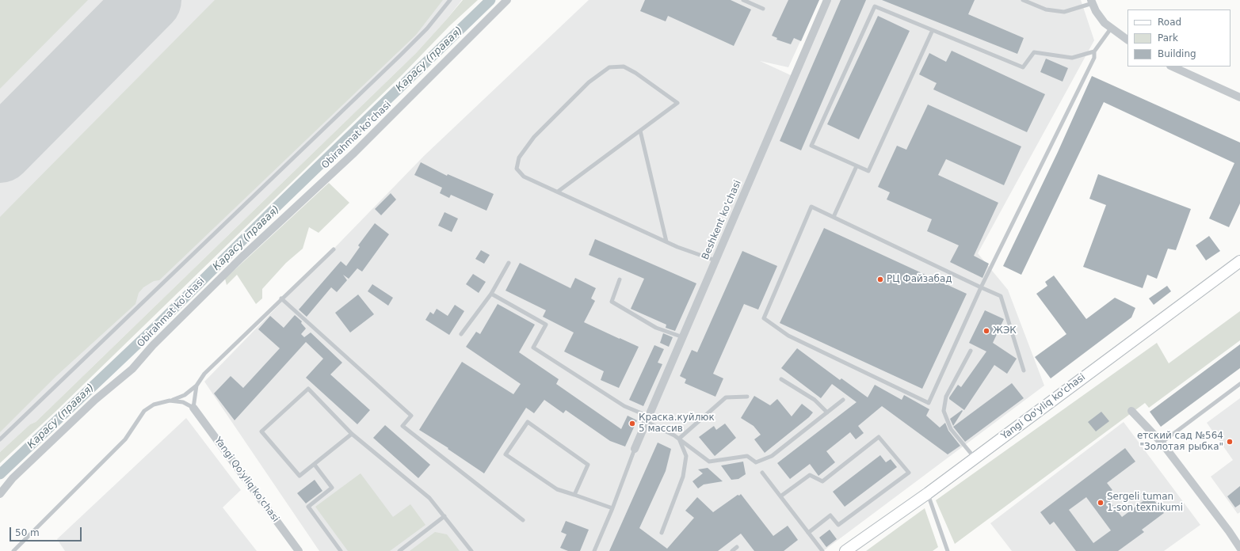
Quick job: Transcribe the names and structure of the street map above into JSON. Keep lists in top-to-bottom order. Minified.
{"streets":{"street":["Obirahmat ko'chasi","Beshkent ko'chasi","Yangi Qo'yliq ko'chasi"]},"water":["Карасу (правая)"],"places":["РЦ Файзабад","ЖЭК","Краска.куйлюк 5 массив","етский сад №564 \"Золотая рыбка\"","Sergeli tuman 1-son texnikumi"],"legend":["Road","Park","Building"],"scale_bar":"50 m"}
